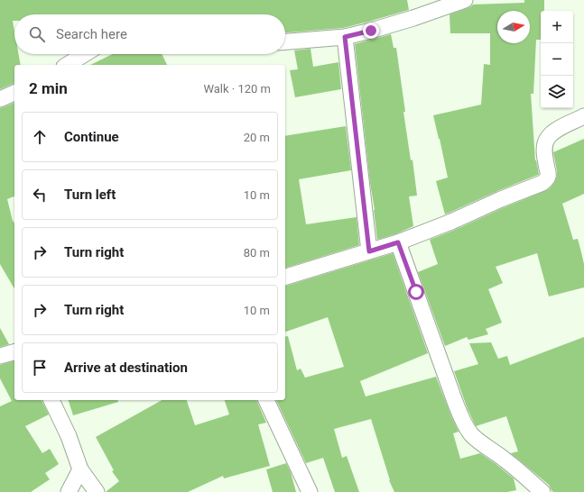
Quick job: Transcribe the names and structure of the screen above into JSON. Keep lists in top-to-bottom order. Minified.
{"north":"right","page":{"map_buttons":["+","−"],"search":"Search here","heading":["2 min","Walk · 120 m"],"list":[["Continue","20 m"],["Turn left","10 m"],["Turn right","80 m"],["Turn right","10 m"],"Arrive at destination"]}}
